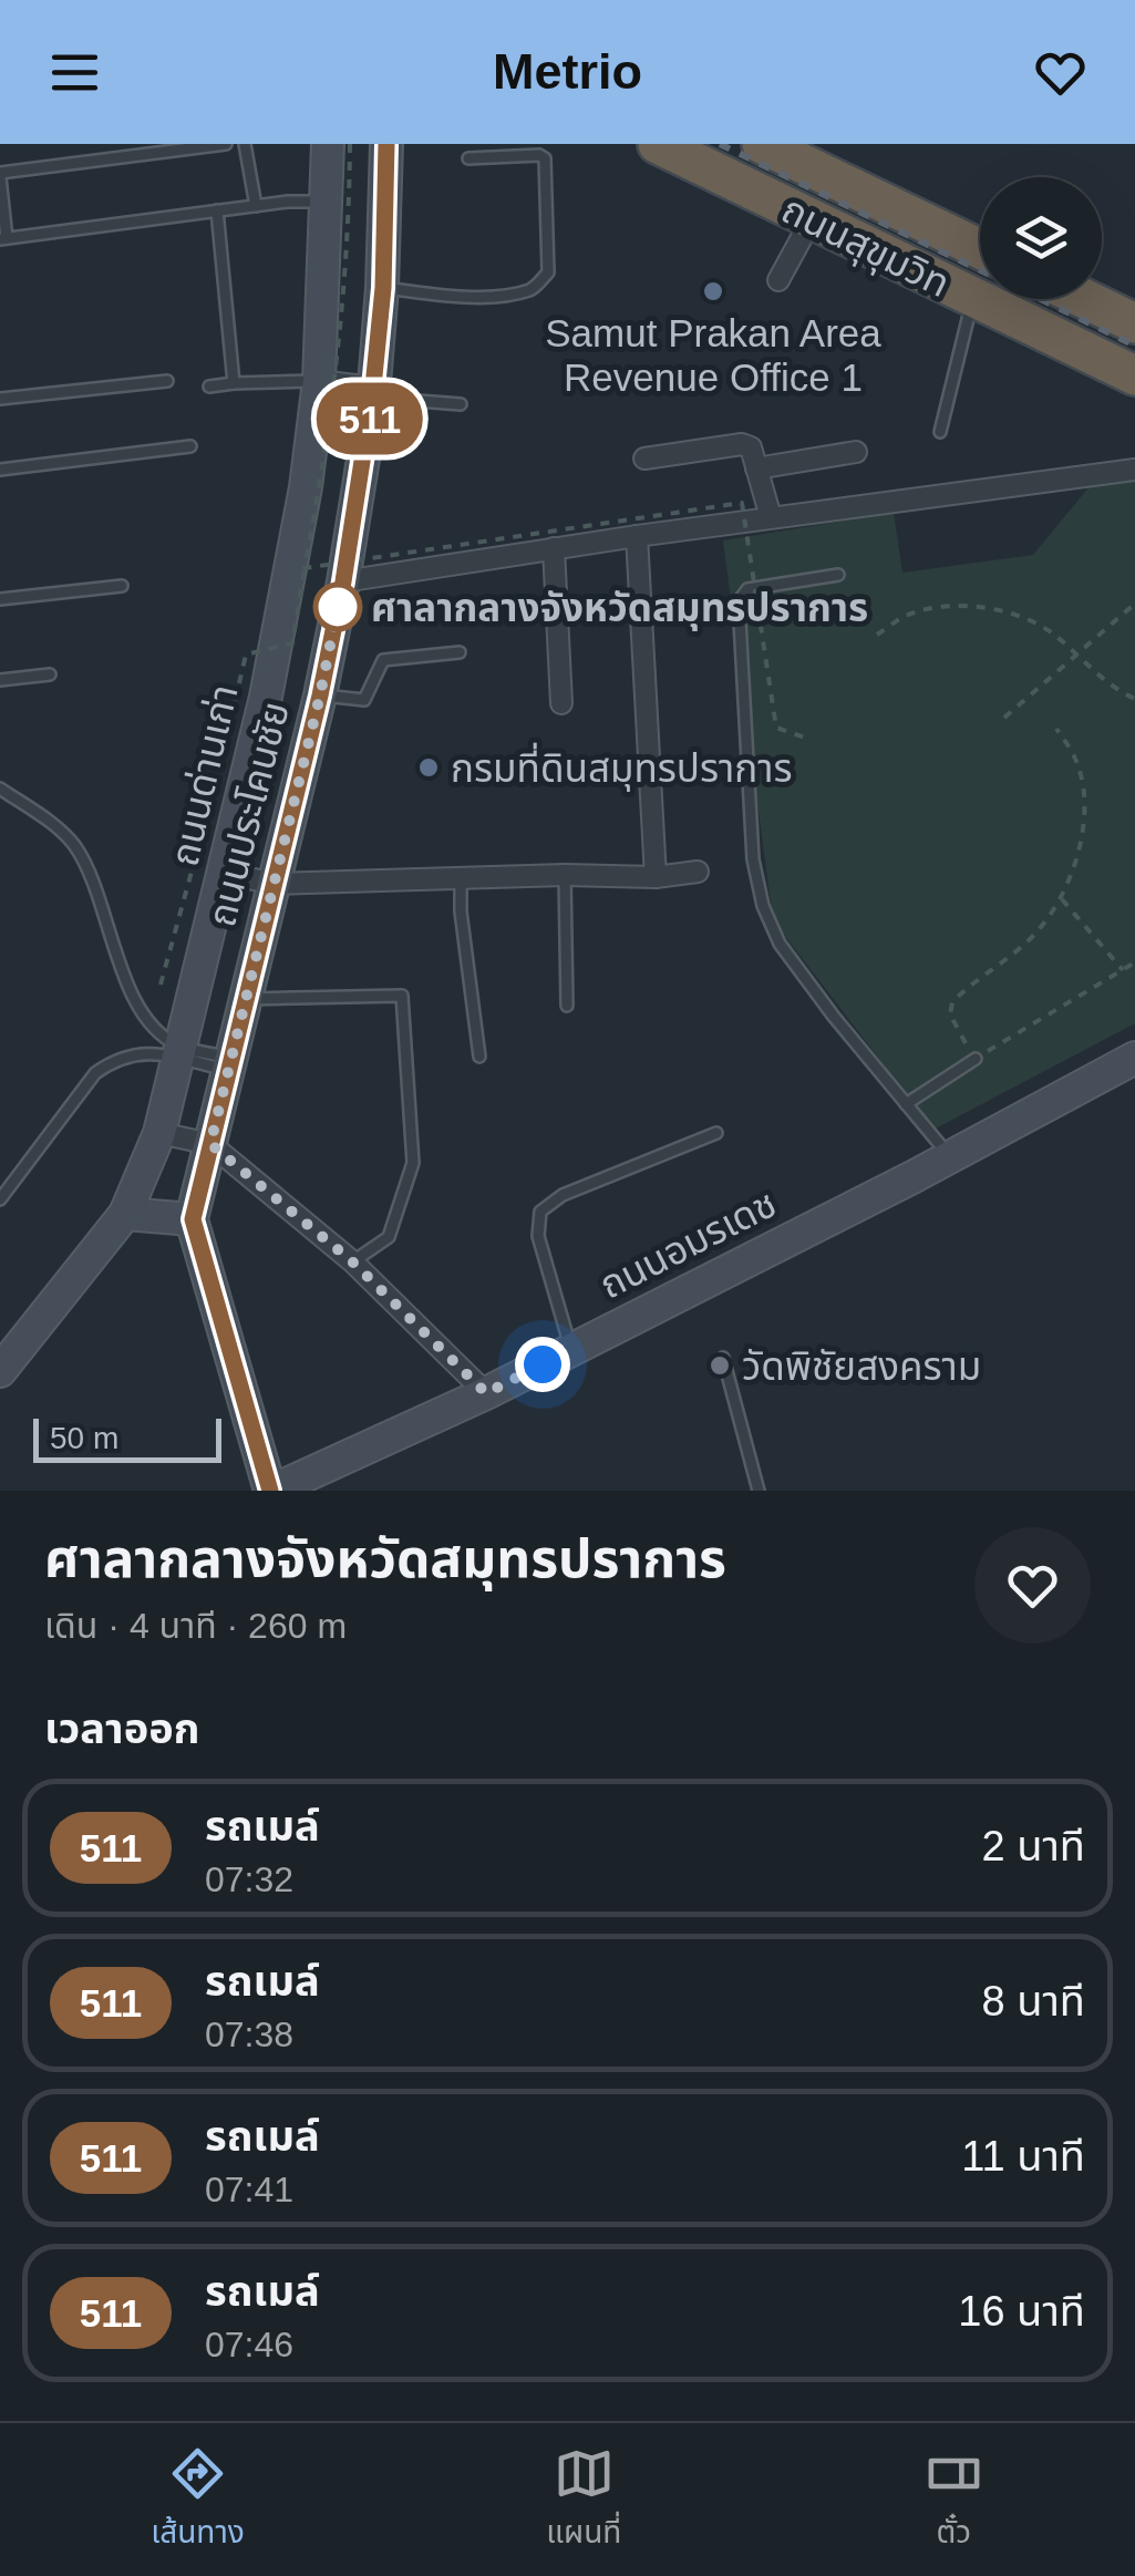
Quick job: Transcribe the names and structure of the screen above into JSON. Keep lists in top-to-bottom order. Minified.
{"streets":{"highway":["ถนนสุขุมวิท"],"main road":["ถนนด่านเก่า","ถนนประโคนชัย","ถนนอมรเดช"]},"crossings":[["ถนนประโคนชัย","ถนนอมรเดช"]],"places":["Samut Prakan Area Revenue Office 1","ศาลากลางจังหวัดสมุทรปราการ","กรมที่ดินสมุทรปราการ","วัดพิชัยสงคราม"],"lines":["bus line 511"],"scale_bar":"50 m","page":{"header":"Metrio","on_map":"511","scale":"50 m","heading":[["ศาลากลางจังหวัดสมุทรปราการ","เดิน · 4 นาที · 260 m"],"เวลาออก"],"list":[{"mark":"511","name":"รถเมล์","note":"07:32","value":"2 นาที"},{"mark":"511","name":"รถเมล์","note":"07:38","value":"8 นาที"},{"mark":"511","name":"รถเมล์","note":"07:41","value":"11 นาที"},{"mark":"511","name":"รถเมล์","note":"07:46","value":"16 นาที"}],"tabs":["เส้นทาง","แผนที่","ตั๋ว"]}}
